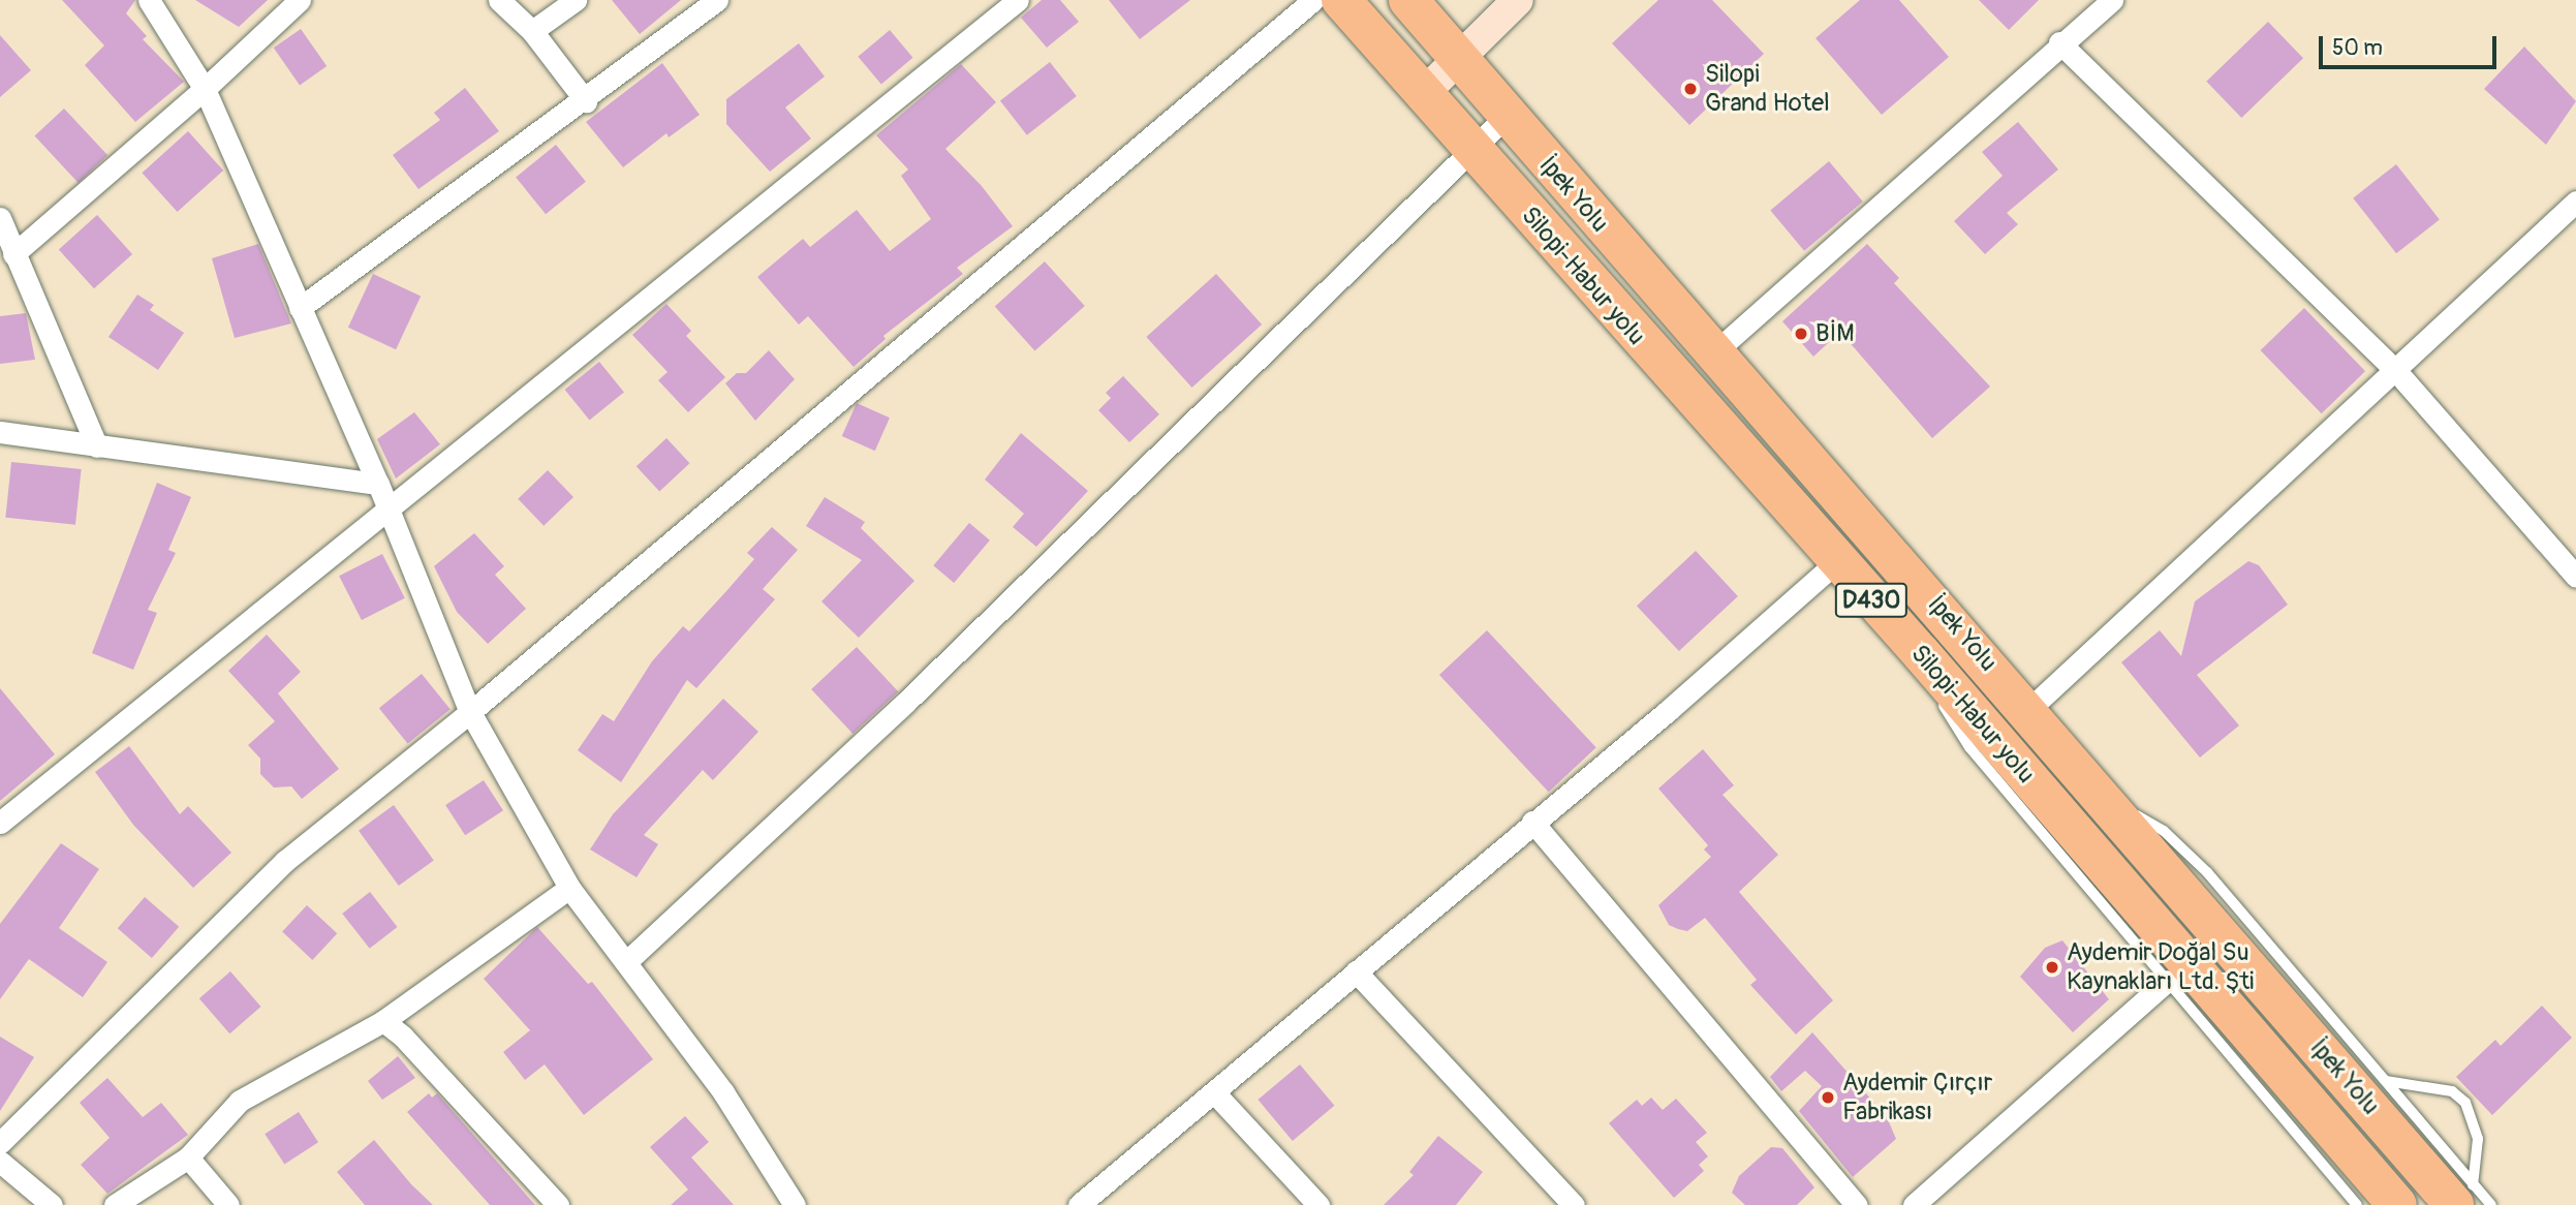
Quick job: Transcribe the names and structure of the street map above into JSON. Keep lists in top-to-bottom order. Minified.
{"streets":{"highway":["İpek Yolu","Silopi-Habur yolu","D430"]},"places":["Silopi Grand Hotel","BİM","Aydemir Doğal Su Kaynakları Ltd. Şti","Aydemir Çırçır Fabrikası"],"scale_bar":"50 m"}
